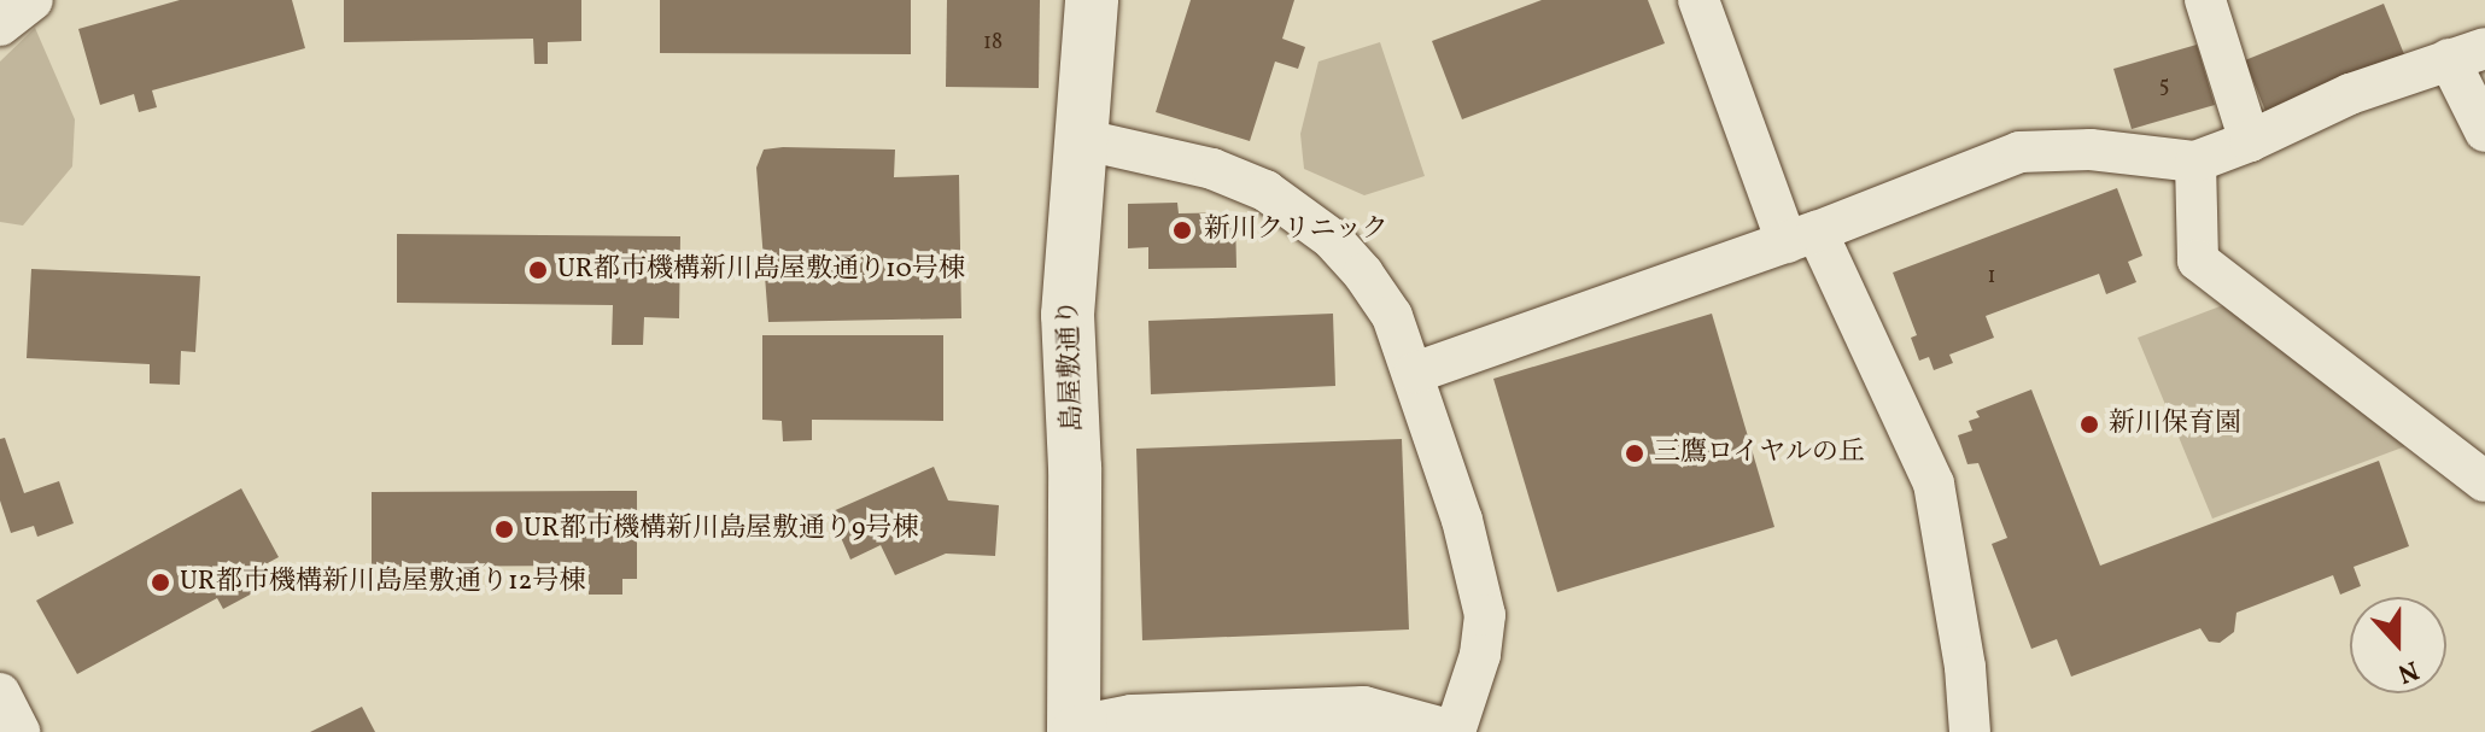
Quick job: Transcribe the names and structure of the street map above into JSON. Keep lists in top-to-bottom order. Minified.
{"streets":{"street":["島屋敷通り"]},"places":["新川クリニック","UR都市機構新川島屋敷通り10号棟","新川保育園","三鷹ロイヤルの丘","UR都市機構新川島屋敷通り9号棟","UR都市機構新川島屋敷通り12号棟"],"house_numbers":["18","5","1"],"north":"bottom"}
